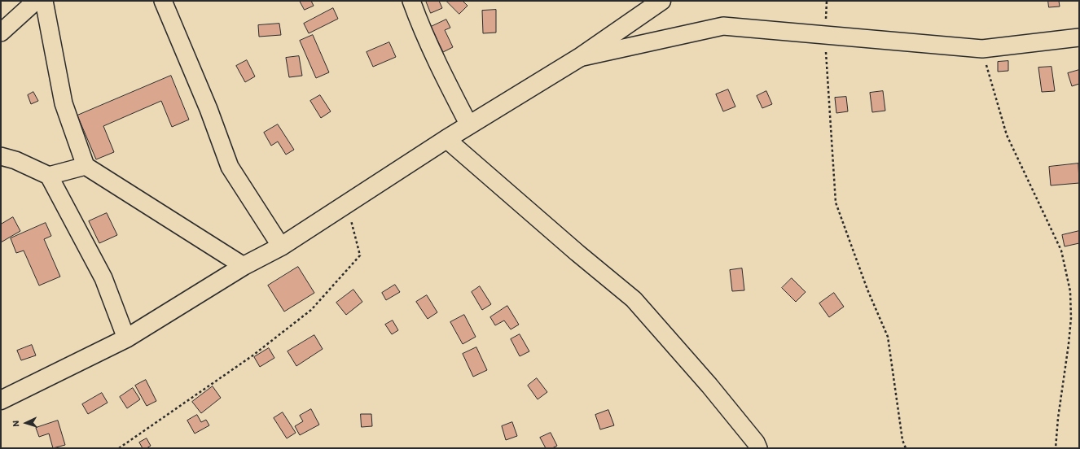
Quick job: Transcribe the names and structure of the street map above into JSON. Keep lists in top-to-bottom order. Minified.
{"north":"left"}
